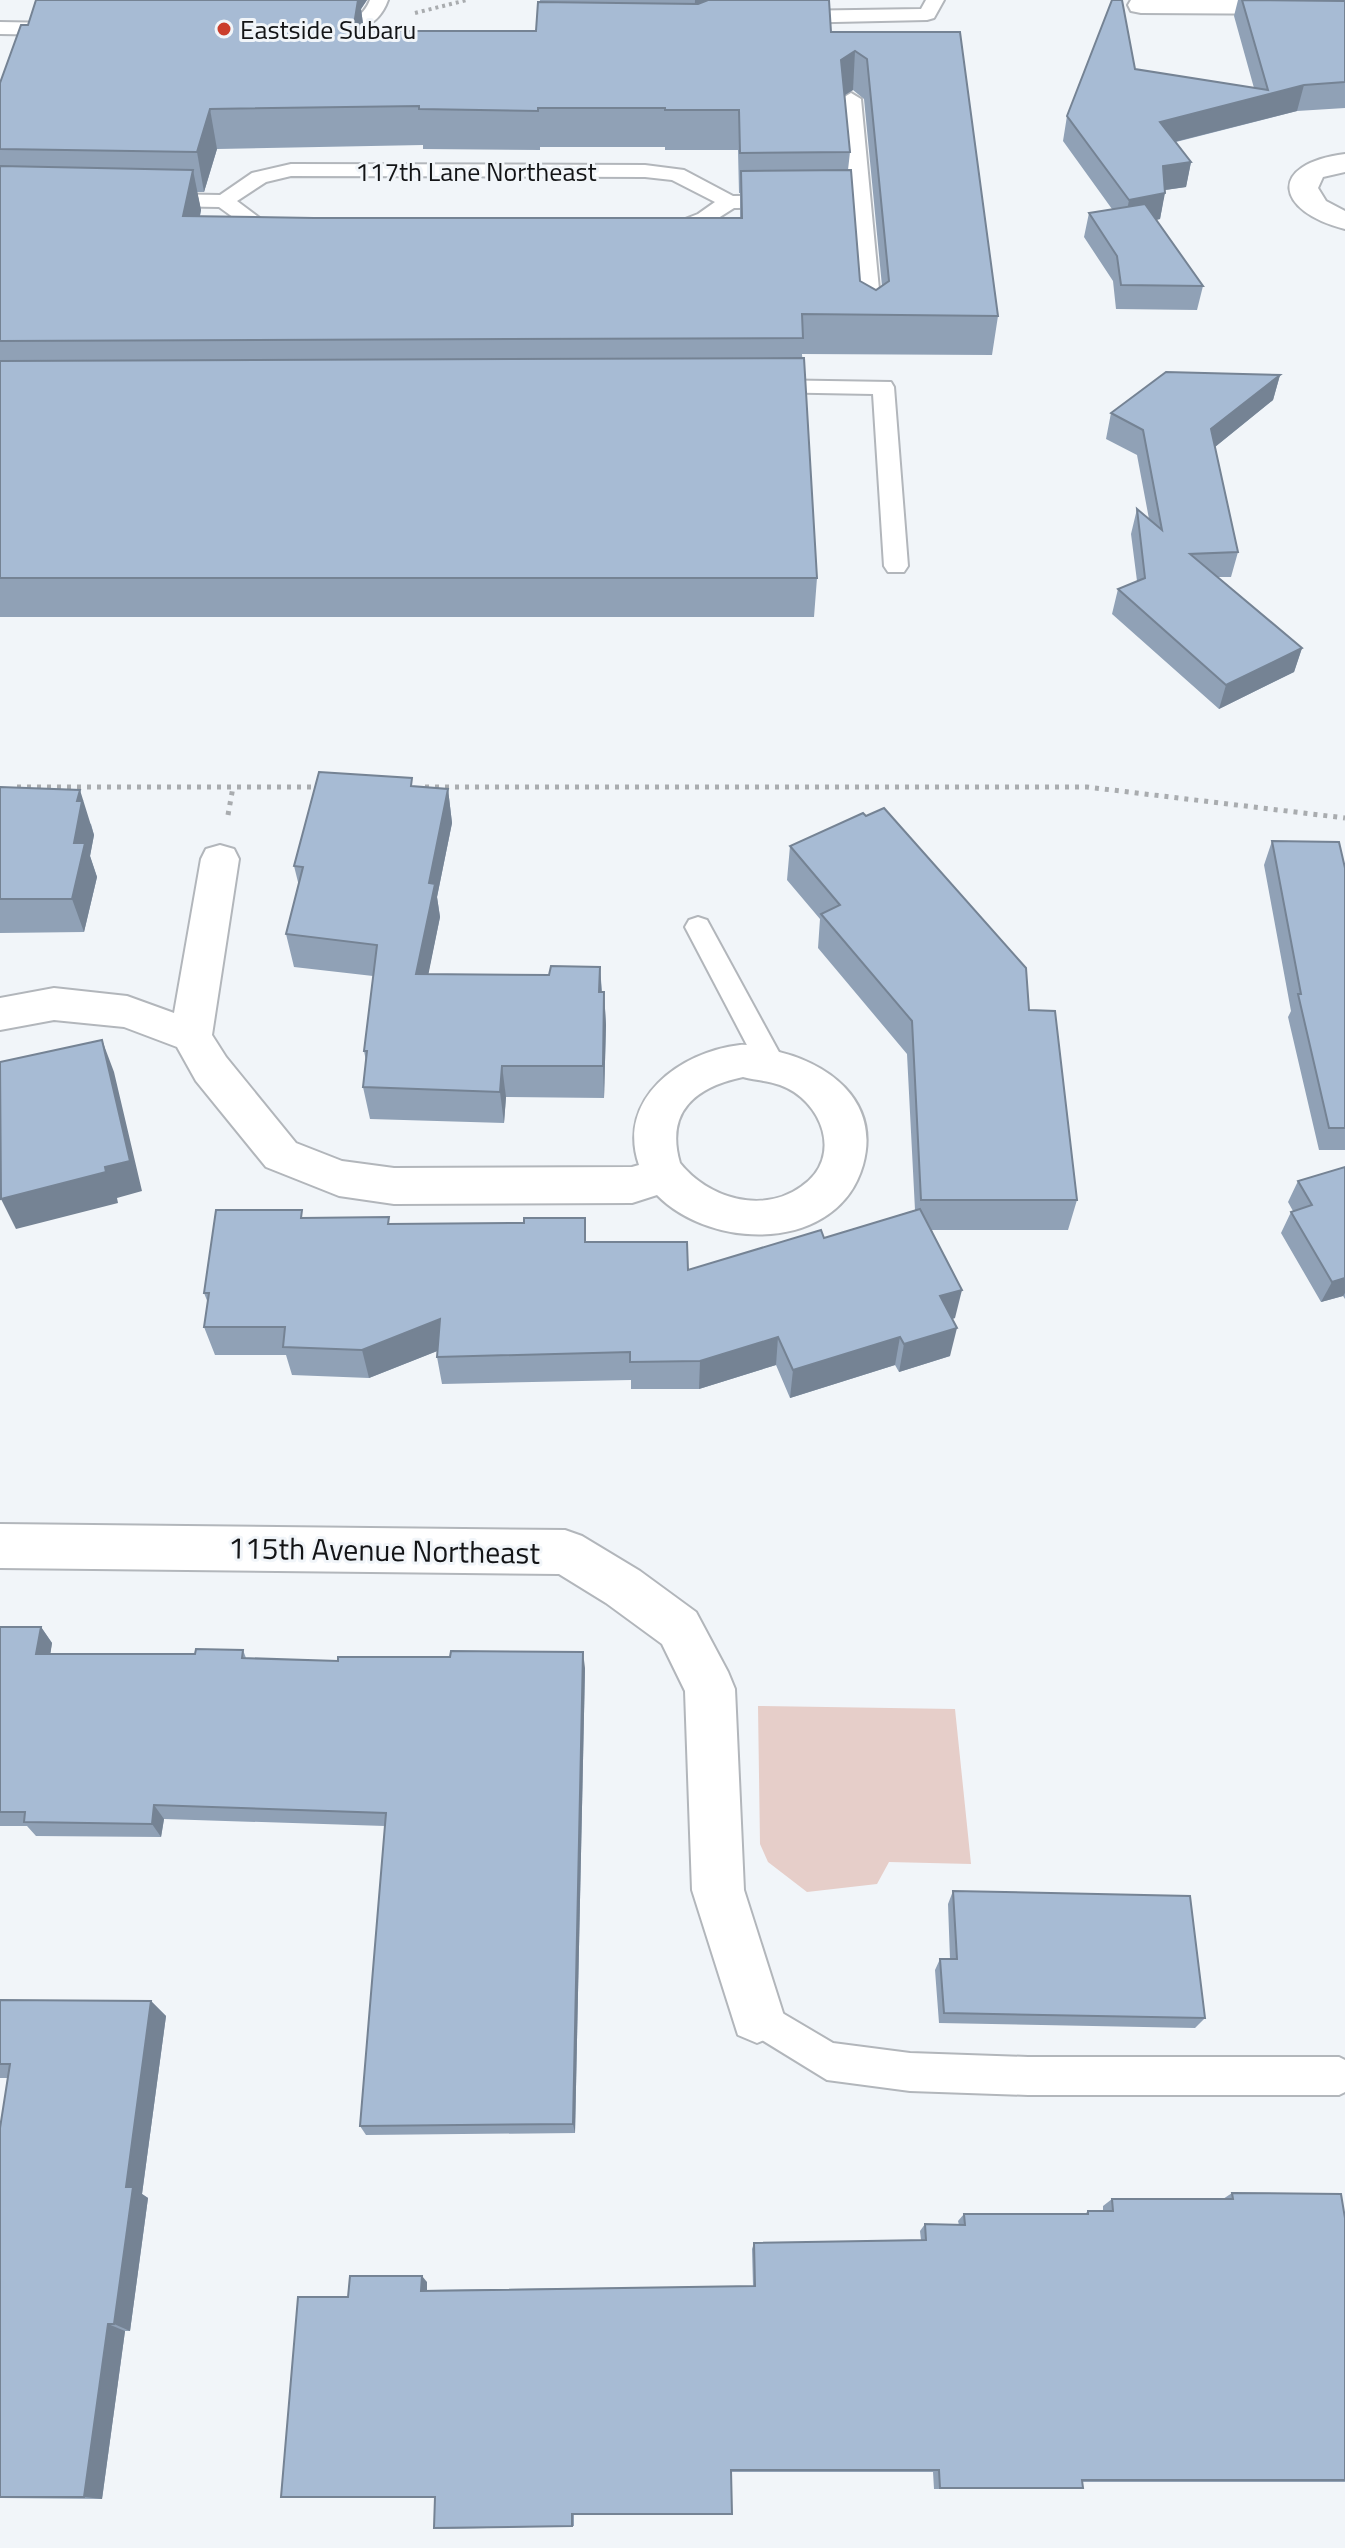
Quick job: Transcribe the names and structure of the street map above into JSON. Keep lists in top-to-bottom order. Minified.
{"streets":{"street":["115th Avenue Northeast"],"lane":["117th Lane Northeast"]},"places":["Eastside Subaru"]}
